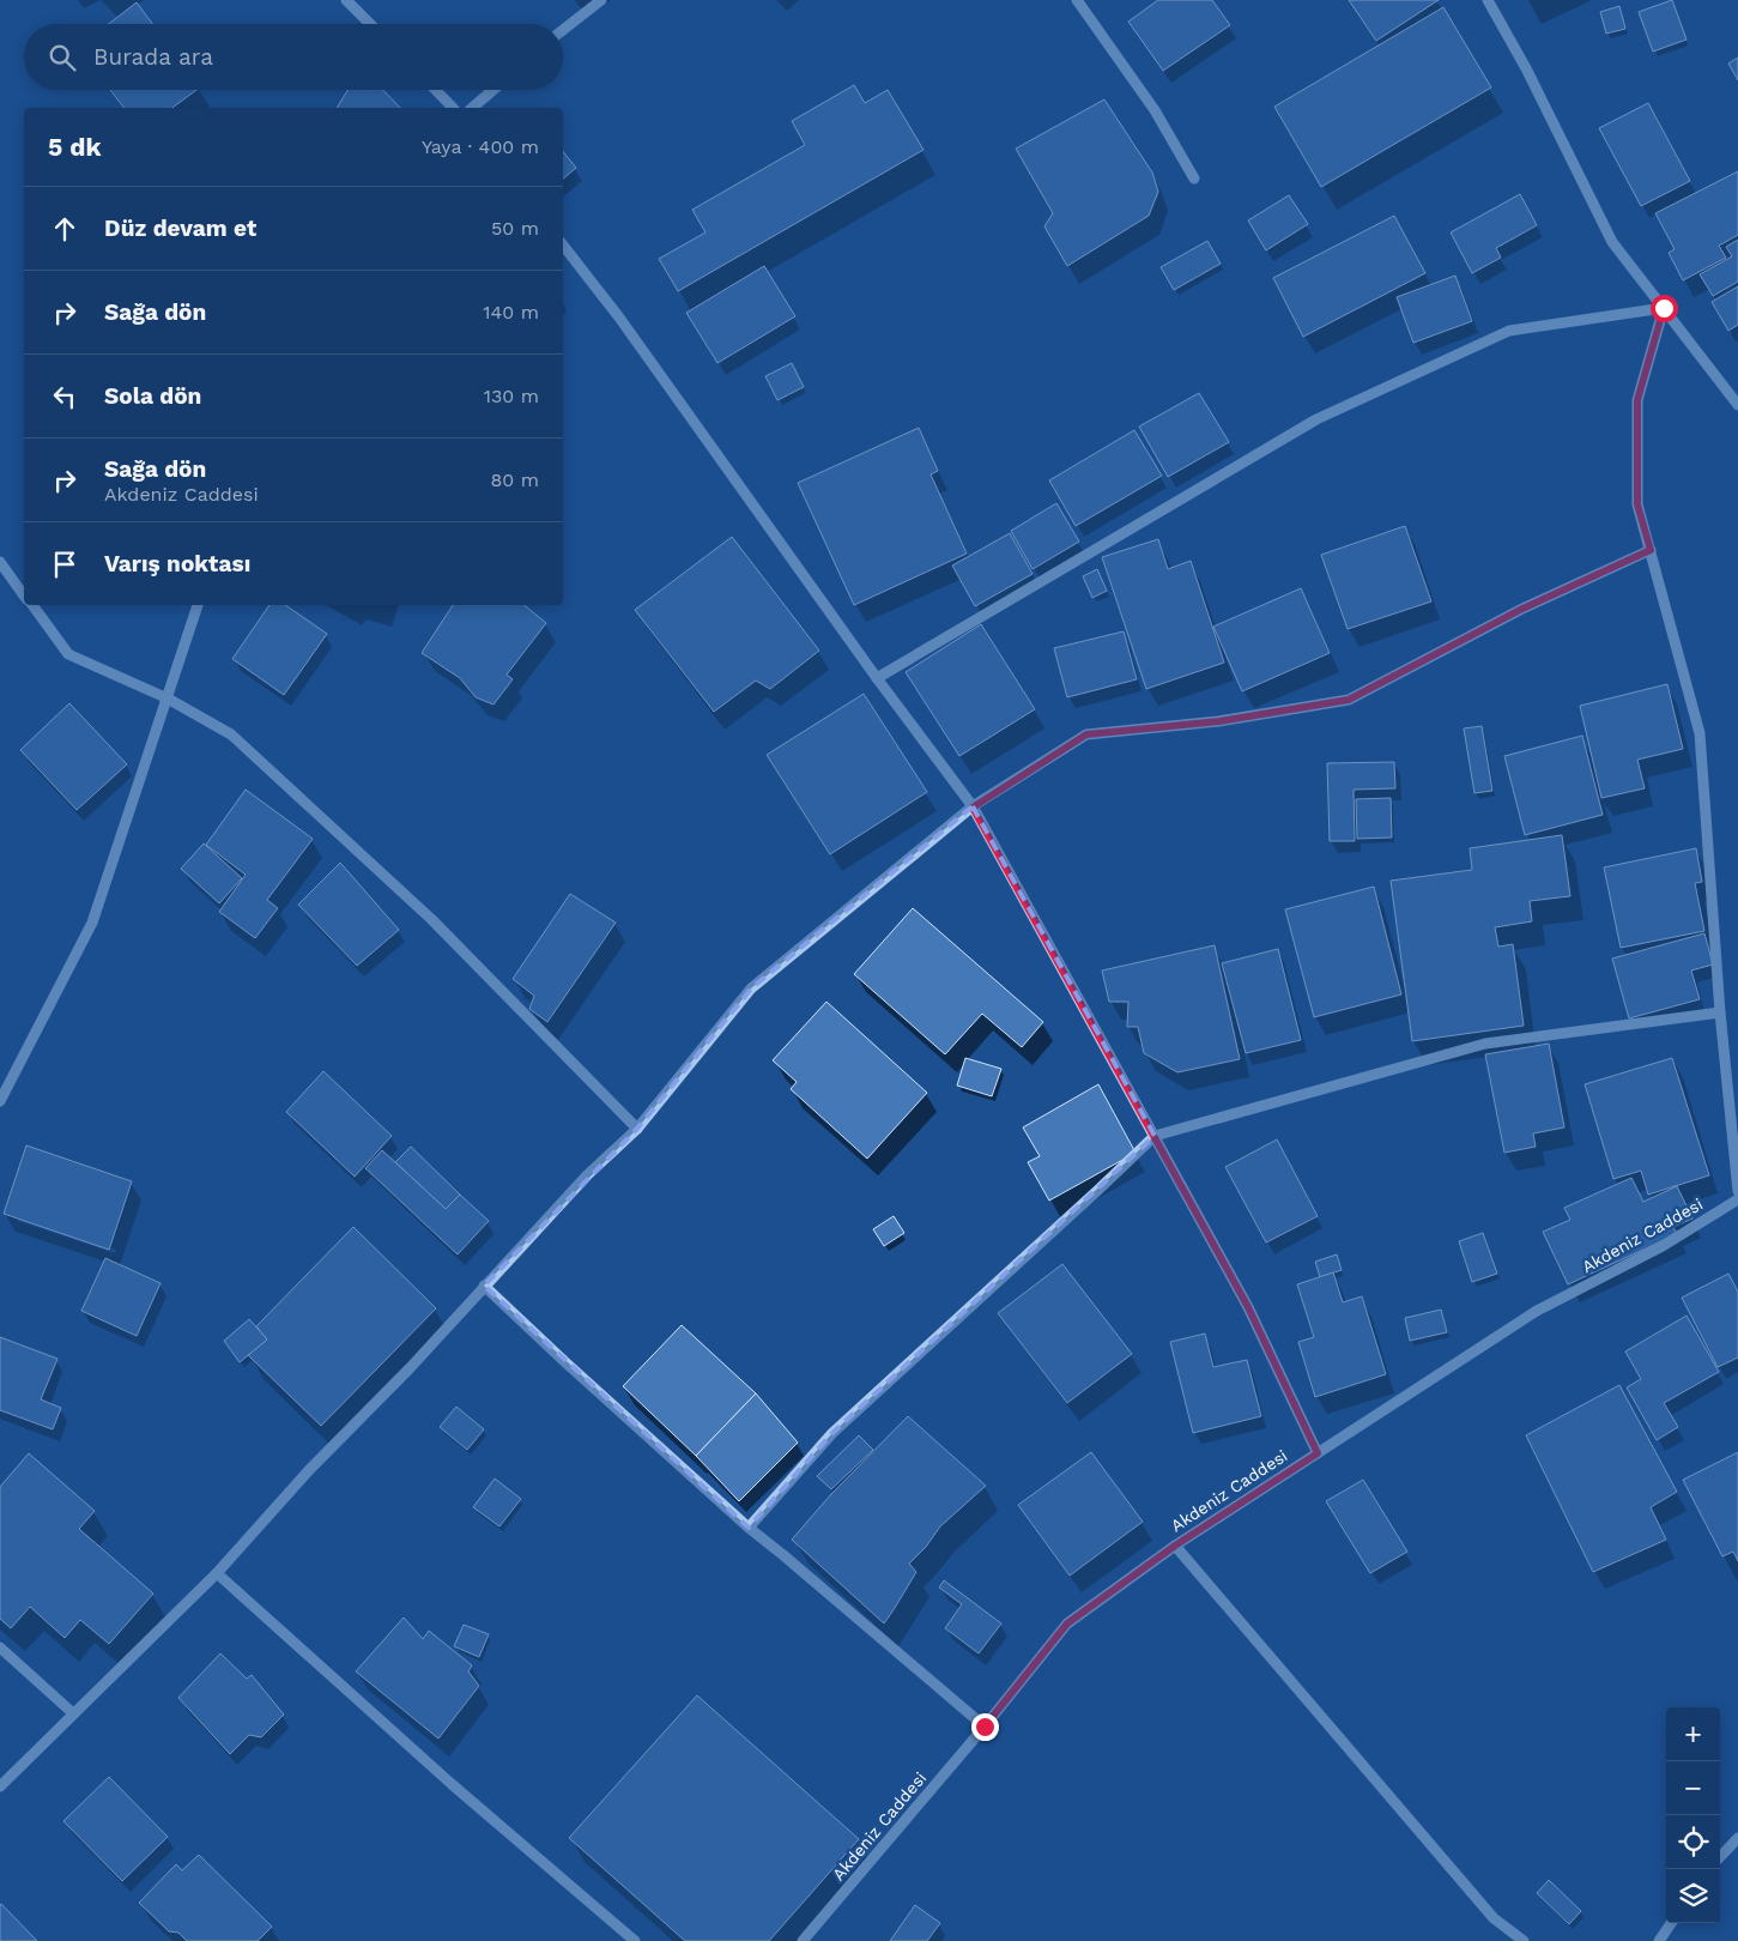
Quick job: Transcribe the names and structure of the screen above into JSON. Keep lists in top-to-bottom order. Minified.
{"streets":{"street":["Akdeniz Caddesi"]},"page":{"search":"Burada ara","heading":["5 dk","Yaya · 400 m"],"list":[["Düz devam et","50 m"],["Sağa dön","140 m"],["Sola dön","130 m"],["Sağa dön","Akdeniz Caddesi","80 m"],"Varış noktası"],"map_buttons":["+","−"]}}
